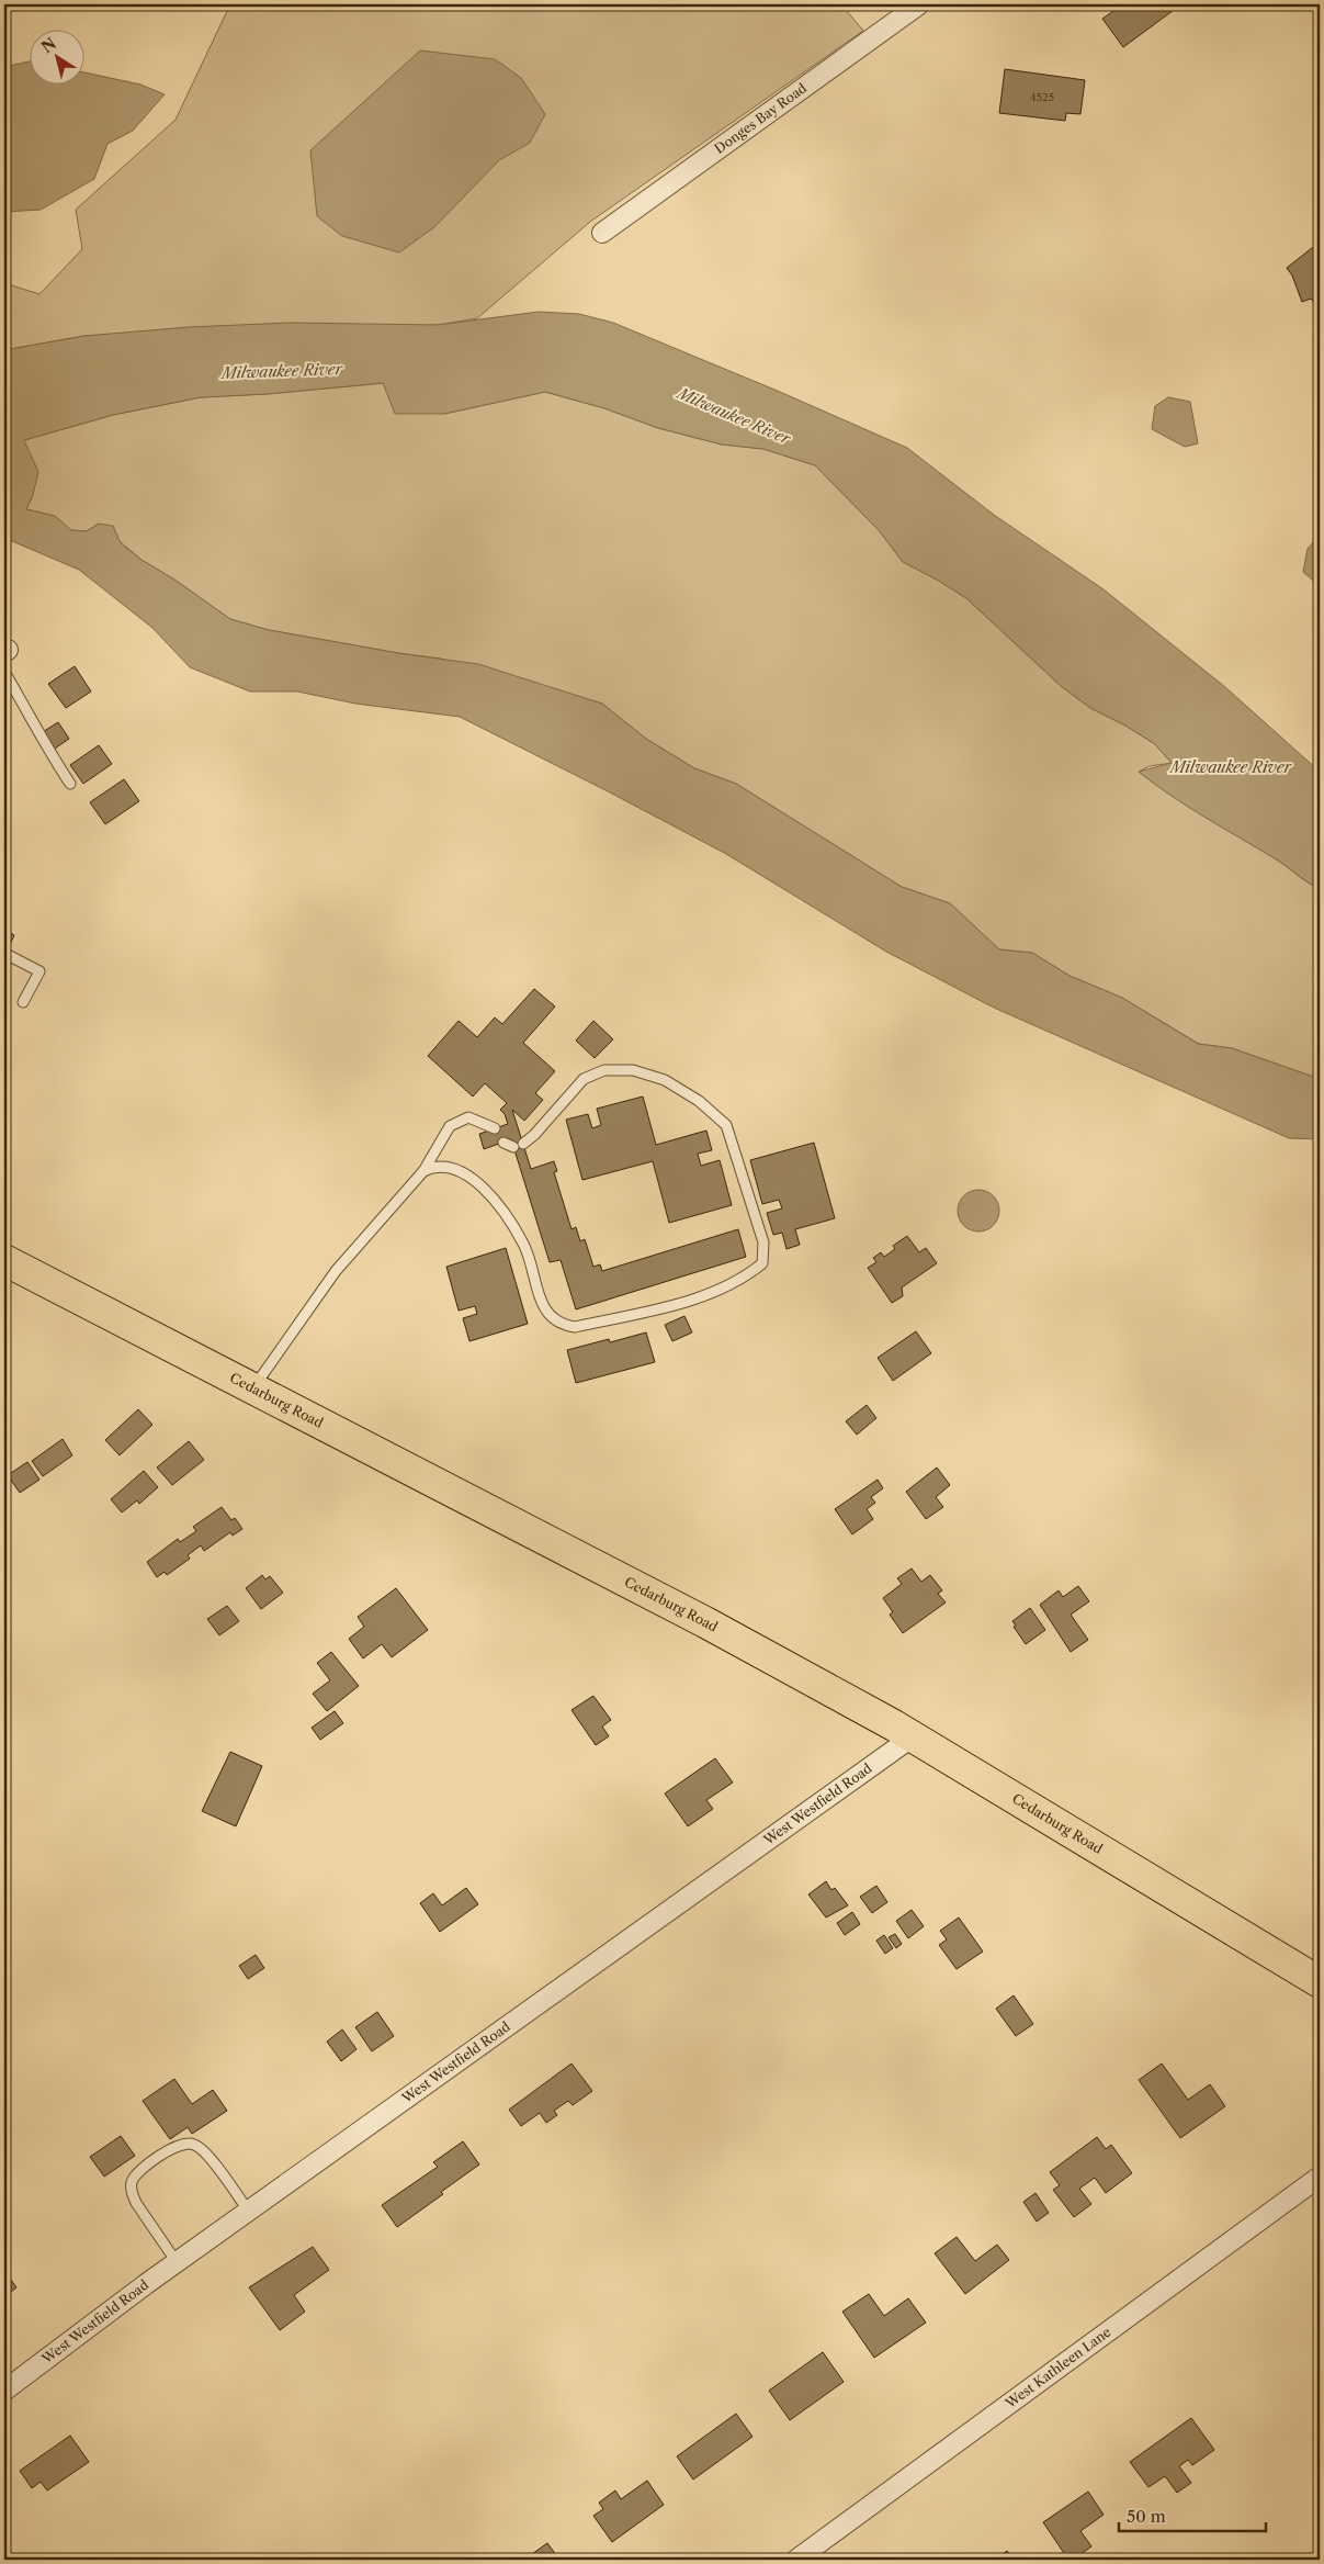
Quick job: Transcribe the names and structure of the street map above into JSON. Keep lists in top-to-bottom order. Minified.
{"streets":{"main road":["Cedarburg Road"],"street":["Donges Bay Road","West Westfield Road","West Kathleen Lane"]},"crossings":[["Cedarburg Road","West Westfield Road"]],"water":["Milwaukee River"],"house_numbers":["4525"],"scale_bar":"50 m","north":"top left"}
